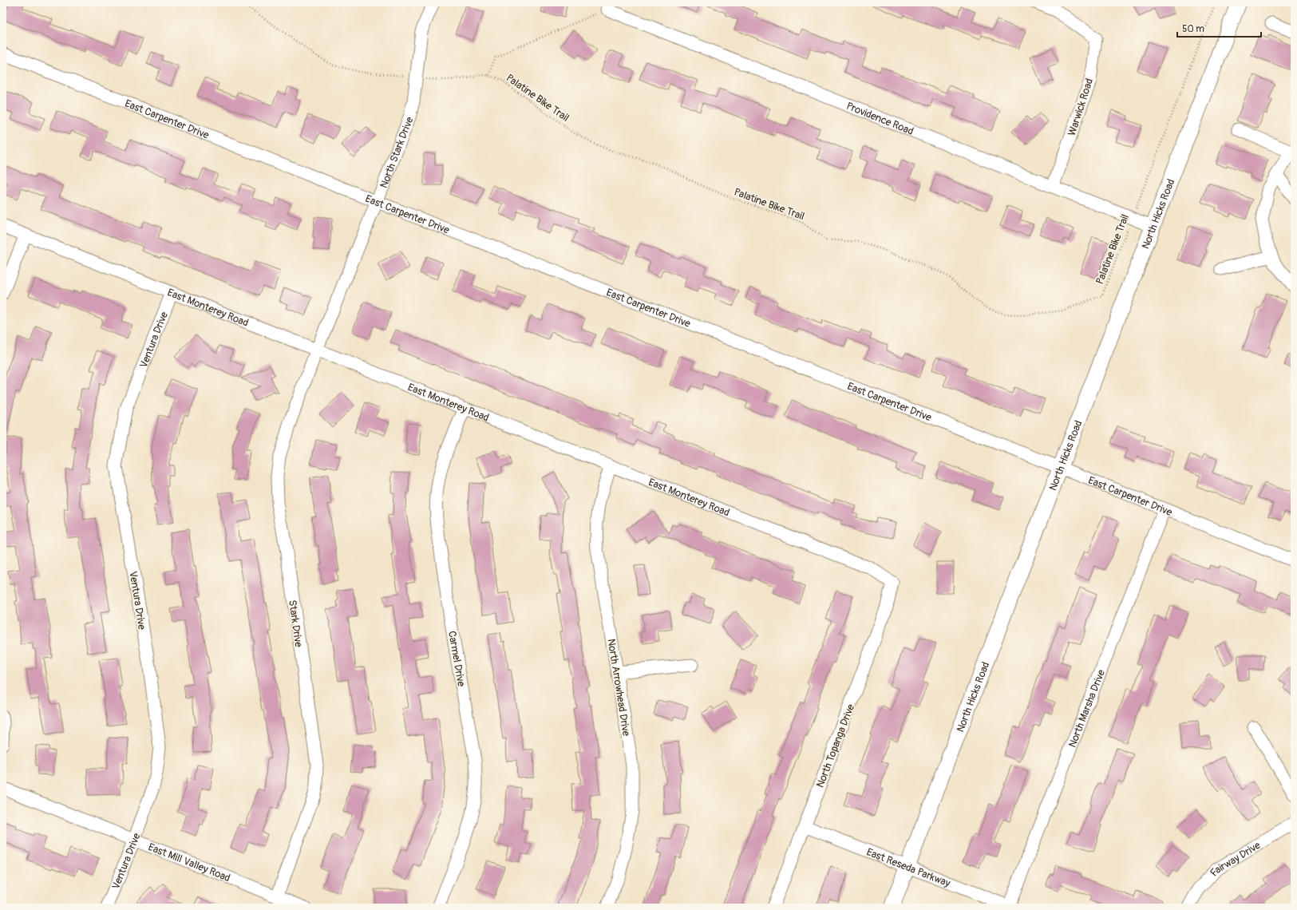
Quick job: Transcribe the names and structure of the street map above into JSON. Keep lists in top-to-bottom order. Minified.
{"streets":{"main road":["North Hicks Road"],"street":["Warwick Road","Providence Road","East Carpenter Drive","North Stark Drive","East Monterey Road","Ventura Drive","Stark Drive","Carmel Drive","North Arrowhead Drive","North Marsha Drive","North Topanga Drive","Fairway Drive","East Mill Valley Road","East Reseda Parkway"],"path":["Palatine Bike Trail"]},"crossings":[["Palatine Bike Trail","Providence Road"],["Warwick Road","Providence Road"],["Providence Road","North Hicks Road"],["East Carpenter Drive","North Stark Drive"],["East Carpenter Drive","North Hicks Road"],["East Carpenter Drive","North Marsha Drive"],["North Stark Drive","East Monterey Road"],["North Stark Drive","Stark Drive"],["North Hicks Road","East Reseda Parkway"],["East Monterey Road","Ventura Drive"],["East Monterey Road","Stark Drive"],["East Monterey Road","Carmel Drive"],["East Monterey Road","North Arrowhead Drive"],["East Monterey Road","North Topanga Drive"],["Ventura Drive","East Mill Valley Road"],["Stark Drive","East Mill Valley Road"],["North Marsha Drive","East Reseda Parkway"],["North Topanga Drive","East Reseda Parkway"]],"scale_bar":"50 m"}
